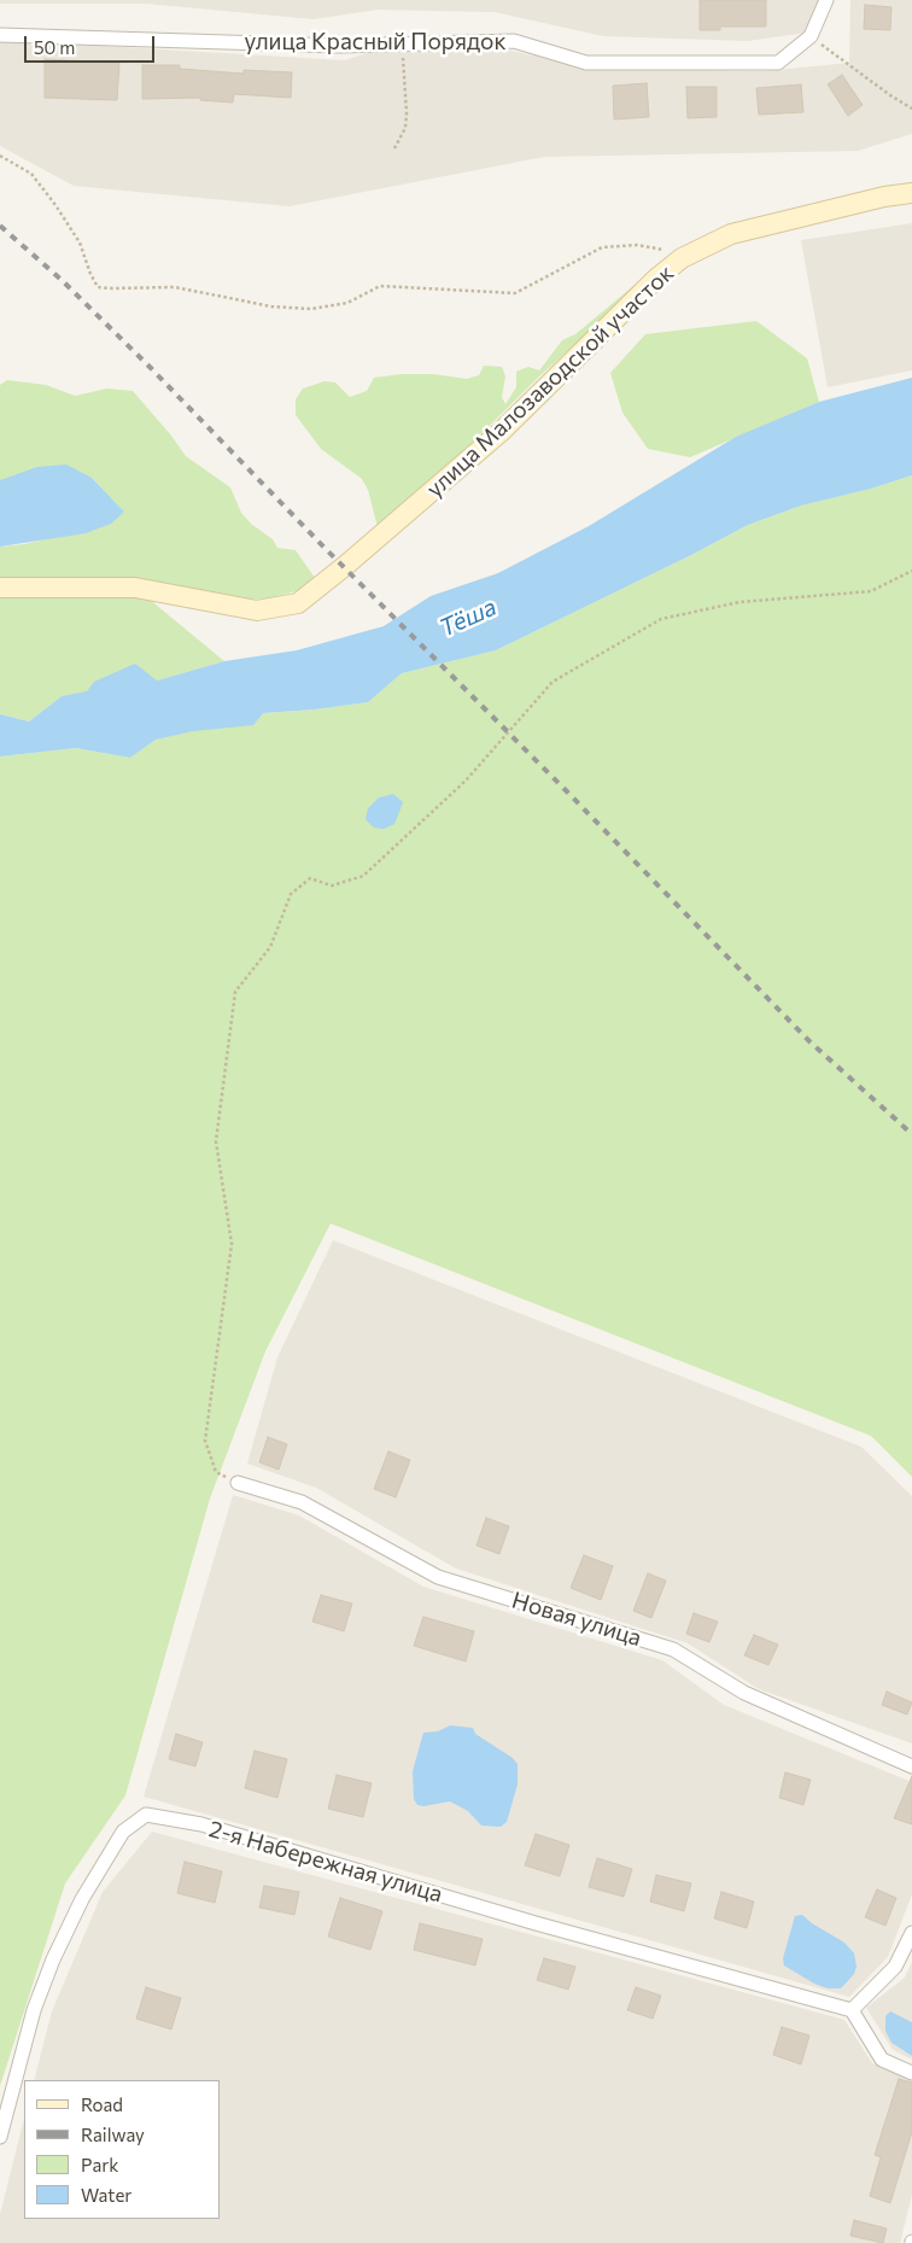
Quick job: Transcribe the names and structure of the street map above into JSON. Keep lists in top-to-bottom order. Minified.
{"streets":{"street":["улица Красный Порядок","улица Малозаводской участок","Новая улица","2-я Набережная улица"]},"water":["Тёша"],"legend":["Road","Railway","Park","Water"],"scale_bar":"50 m"}
